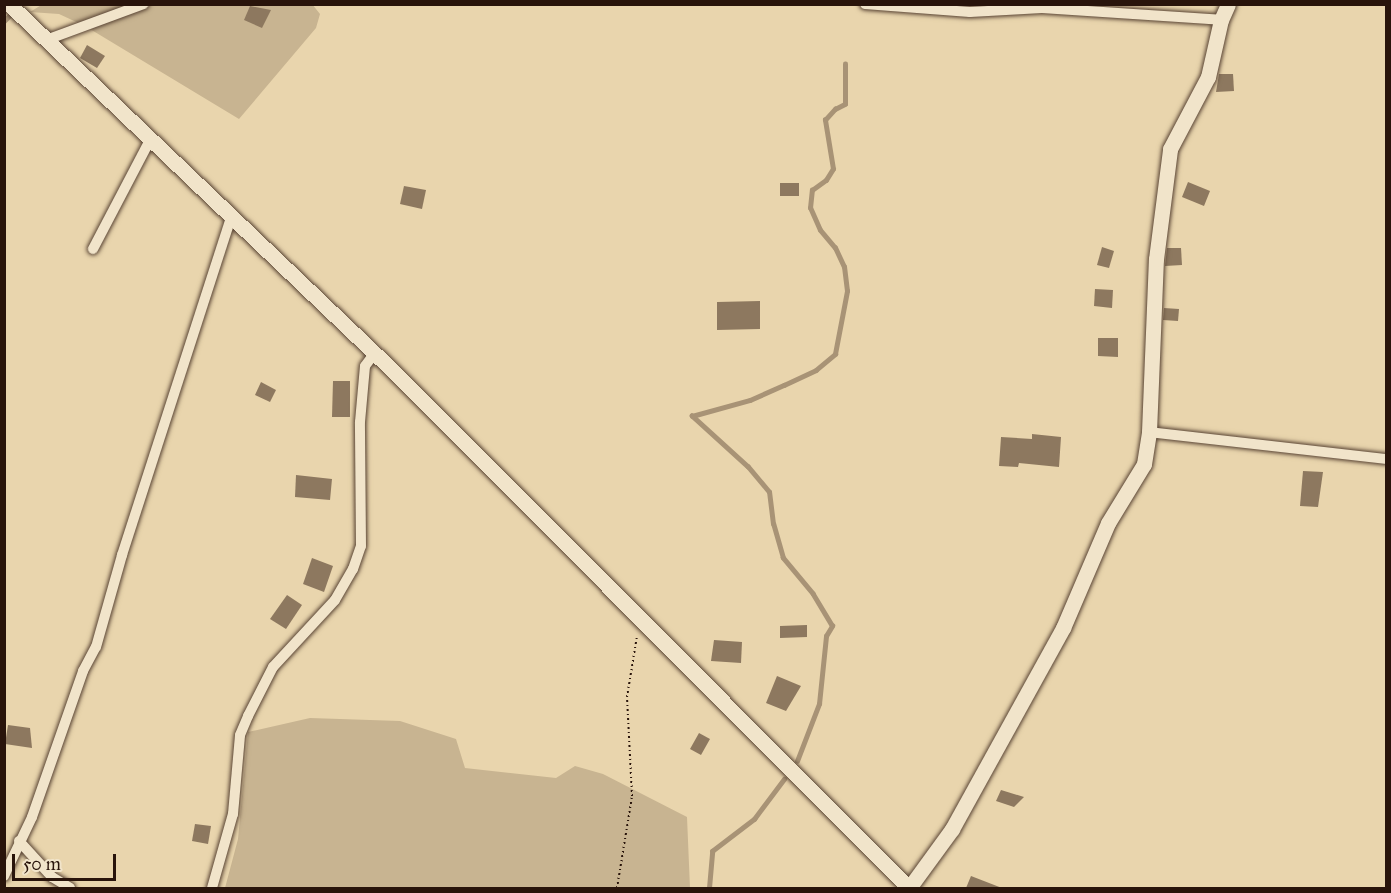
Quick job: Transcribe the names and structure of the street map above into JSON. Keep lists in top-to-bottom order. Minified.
{"scale_bar":"50 m"}
